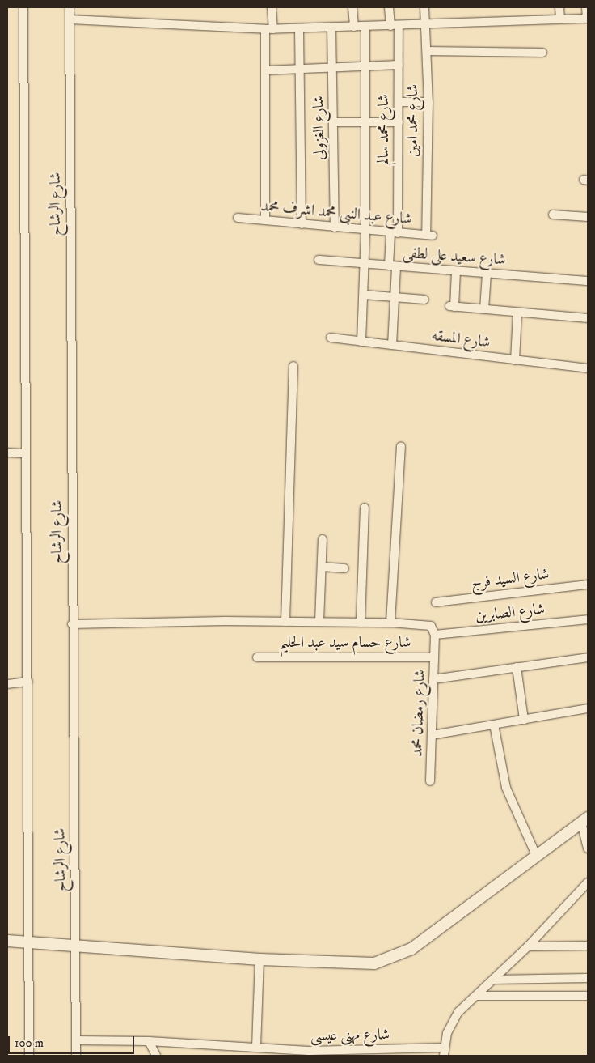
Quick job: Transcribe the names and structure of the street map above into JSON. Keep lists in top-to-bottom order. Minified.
{"streets":{"street":["شارع محمد امين","شارع الغزولى","شارع محمد سالم","شارع الرشاح","شارع عبد النبى محمد اشرف محمد","شارع سعيد على لطفى","شارع المسقه","شارع السيد فرج","شارع الصابرين","شارع حسام سيد عبد الحليم","شارع رمضان محمد","شارع مهنى عيسى"]},"crossings":[["شارع محمد امين","شارع عبد النبى محمد اشرف محمد"],["شارع الغزولى","شارع عبد النبى محمد اشرف محمد"],["شارع محمد سالم","شارع عبد النبى محمد اشرف محمد"],["شارع محمد سالم","شارع سعيد على لطفى"],["شارع محمد سالم","شارع المسقه"],["شارع الرشاح","شارع مهنى عيسى"],["شارع الصابرين","شارع رمضان محمد"],["شارع حسام سيد عبد الحليم","شارع رمضان محمد"]],"scale_bar":"100 m"}
